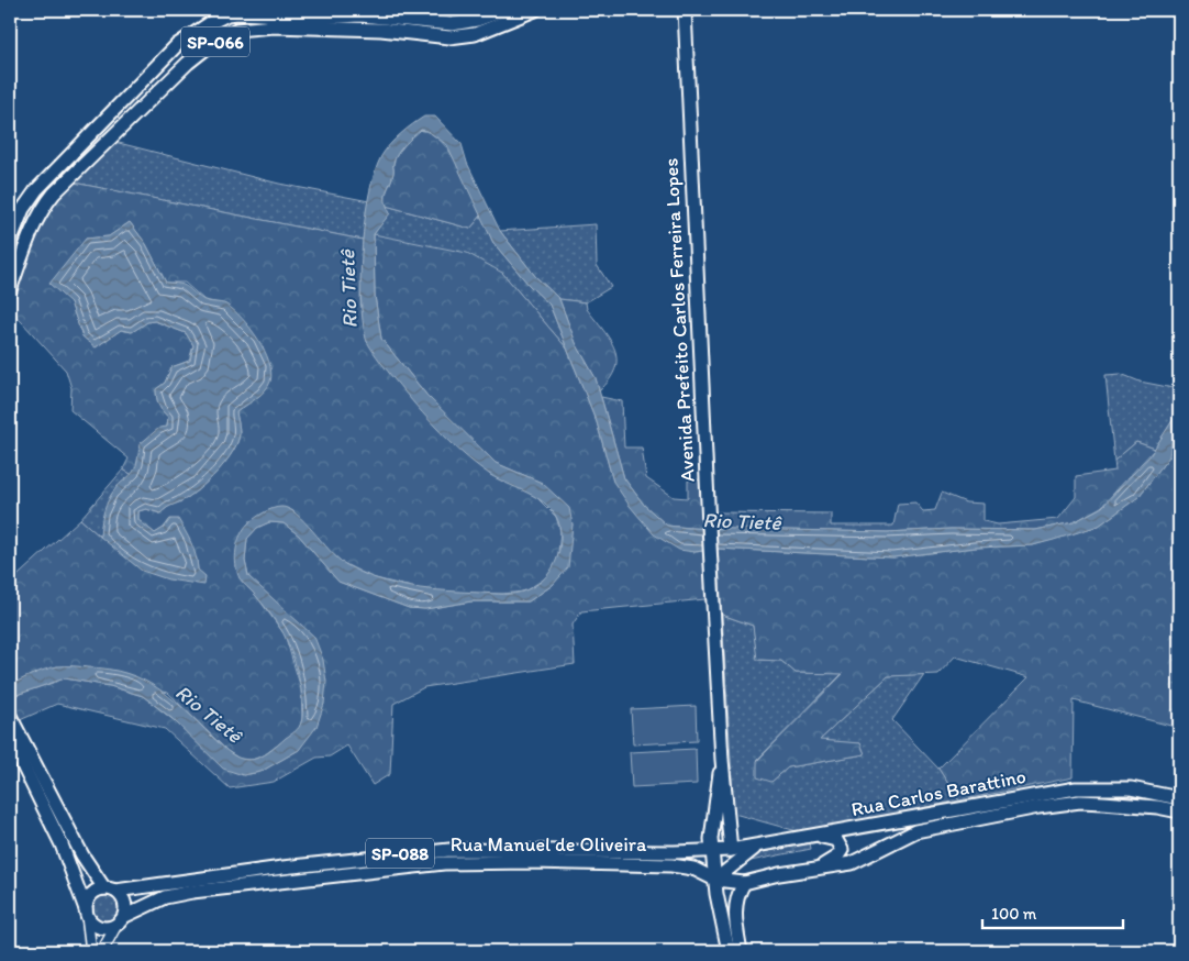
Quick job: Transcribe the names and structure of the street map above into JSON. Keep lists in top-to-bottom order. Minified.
{"streets":{"main road":["SP-066","Avenida Prefeito Carlos Ferreira Lopes","Rua Carlos Barattino","Rua Manuel de Oliveira","SP-088"]},"crossings":[["Avenida Prefeito Carlos Ferreira Lopes","Rua Carlos Barattino"],["Avenida Prefeito Carlos Ferreira Lopes","Rua Manuel de Oliveira"],["Rua Carlos Barattino","Rua Manuel de Oliveira"],["Rua Manuel de Oliveira","SP-088"]],"water":["Rio Tietê"],"scale_bar":"100 m"}
